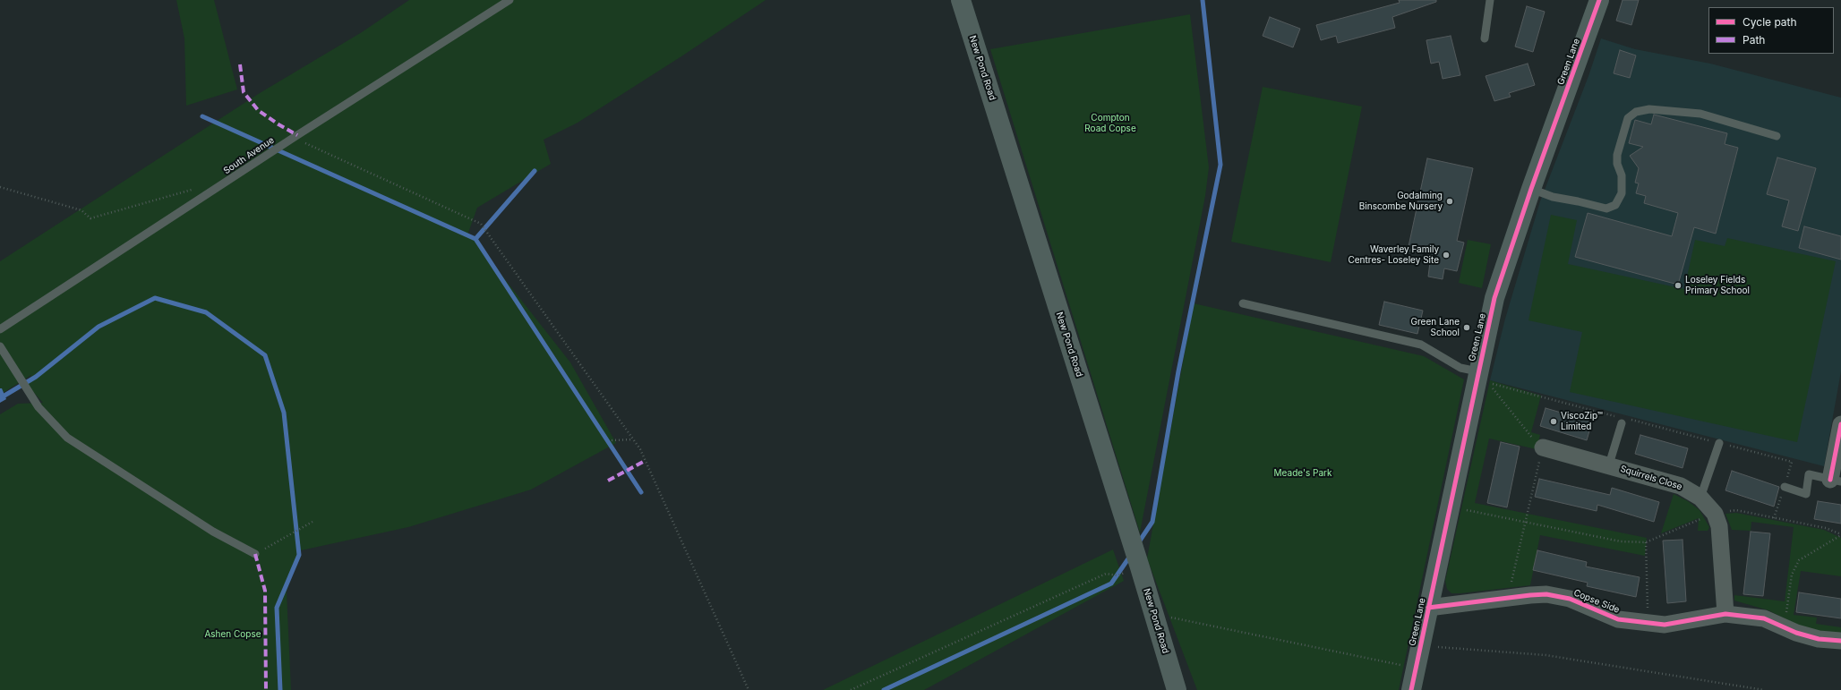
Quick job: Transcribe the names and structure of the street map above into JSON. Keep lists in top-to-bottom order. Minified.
{"streets":{"main road":["Green Lane","New Pond Road"],"street":["Squirrels Close","Copse Side"],"lane":["South Avenue"]},"crossings":[["Green Lane","Copse Side"],["Squirrels Close","Copse Side"]],"parks":["Compton Road Copse","Meade's Park","Ashen Copse"],"places":["Godalming Binscombe Nursery","Waverley Family Centres- Loseley Site","Loseley Fields Primary School","Green Lane School","ViscoZip™ Limited"],"legend":["Cycle path","Path"]}
